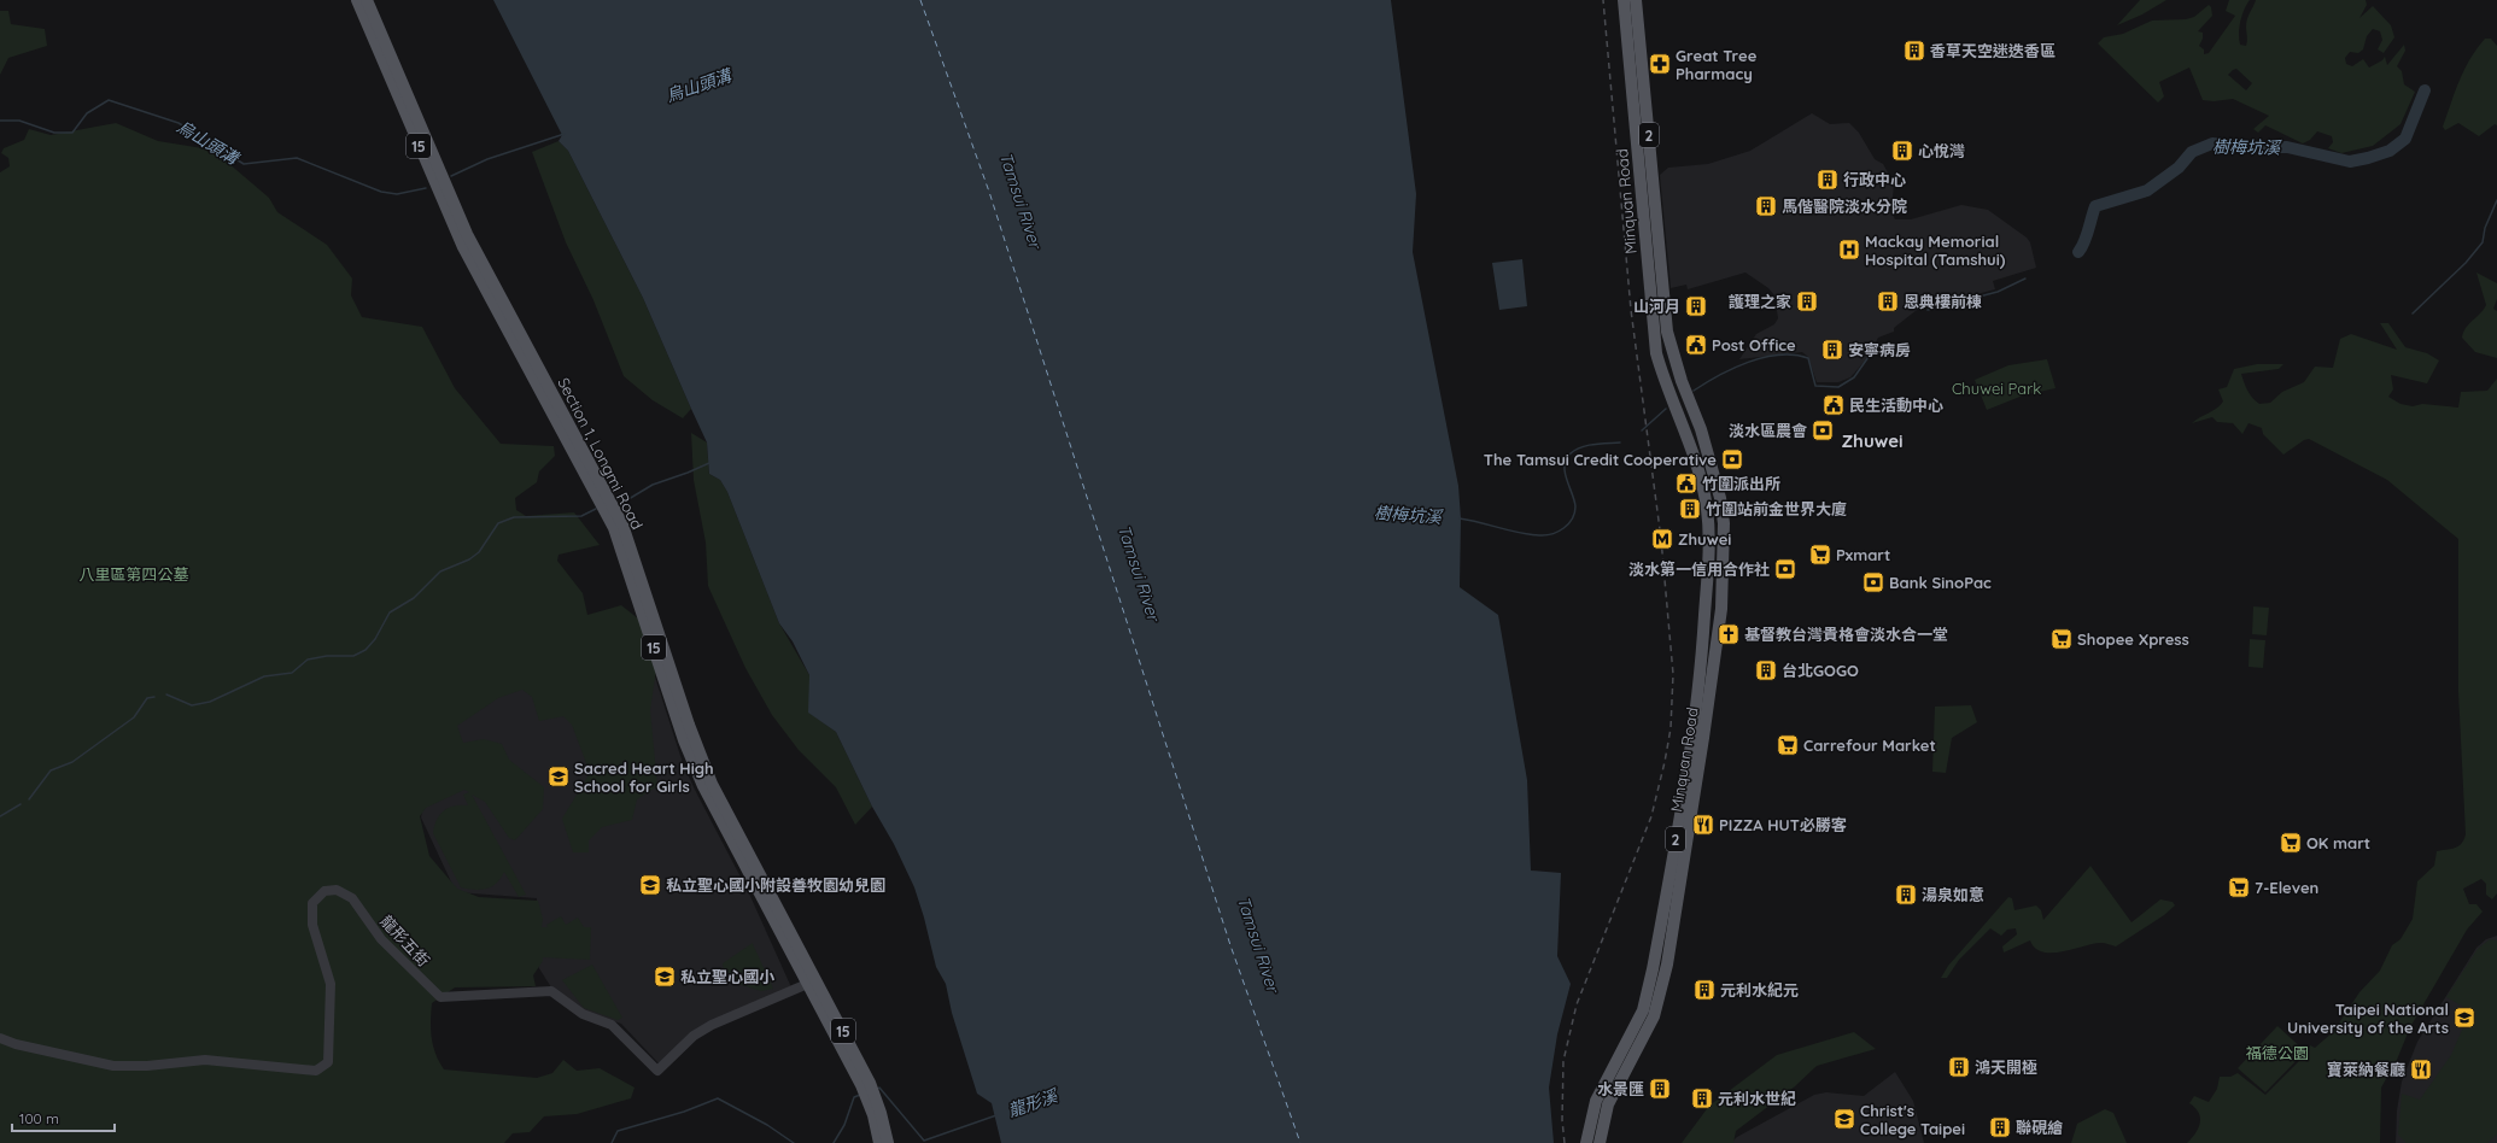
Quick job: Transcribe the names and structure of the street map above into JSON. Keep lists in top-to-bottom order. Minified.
{"streets":{"main road":["2","15","Minquan Road","Section 1, Longmi Road"],"street":["龍形五街"]},"crossings":[["15","Section 1, Longmi Road"],["Section 1, Longmi Road","龍形五街"]],"districts":["Zhuwei"],"water":["烏山頭溝","樹梅坑溪","Tamsui River","龍形溪"],"parks":["Chuwei Park","八里區第四公墓","福德公園"],"places":{"building":["香草天空迷迭香區","心悅灣","行政中心","馬偕醫院淡水分院","護理之家","恩典樓前棟","山河月","安寧病房","竹圍站前金世界大廈","台北GOGO","湯泉如意","元利水紀元","鴻天開極","水景匯","元利水世紀","聯硯繪"],"pharmacy":["Great Tree Pharmacy"],"hospital":["Mackay Memorial Hospital (Tamshui)"],"public building":["Post Office","民生活動中心","竹圍派出所"],"bank":["淡水區農會","The Tamsui Credit Cooperative","淡水第一信用合作社","Bank SinoPac"],"metro station":["Zhuwei"],"supermarket":["Pxmart","Shopee Xpress","Carrefour Market","OK mart","7-Eleven"],"church":["基督教台灣貴格會淡水合一堂"],"school or university":["Sacred Heart High School for Girls","私立聖心國小附設善牧園幼兒園","私立聖心國小","Taipei National University of the Arts","Christ's College Taipei"],"restaurant":["PIZZA HUT必勝客","寶萊納餐廳"]},"scale_bar":"100 m"}
